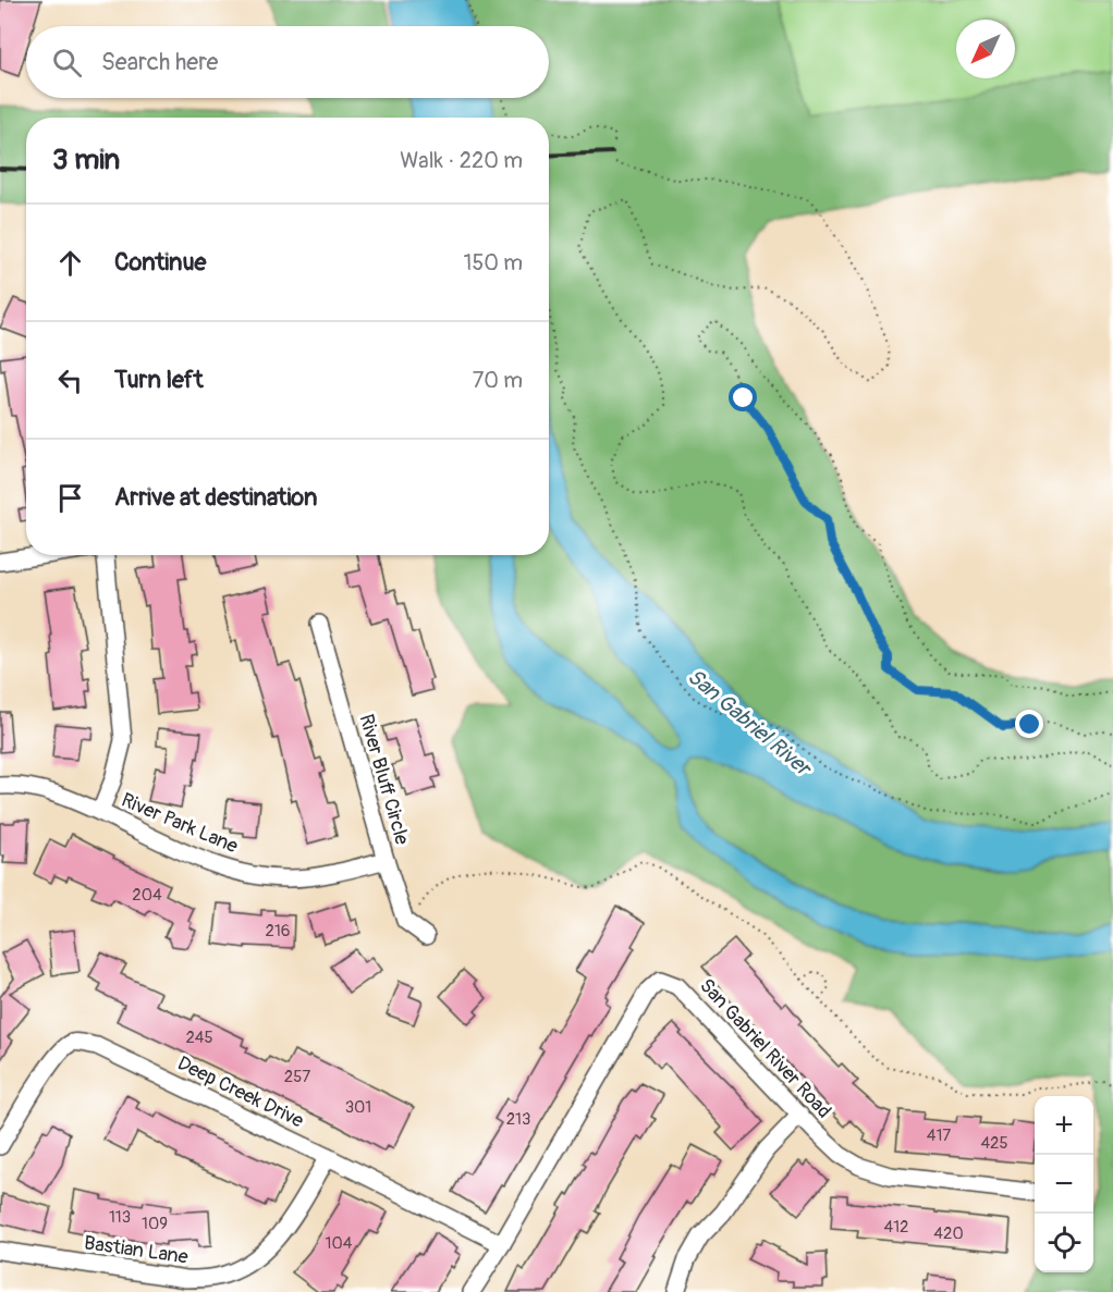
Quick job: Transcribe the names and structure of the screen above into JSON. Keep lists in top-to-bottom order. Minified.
{"streets":{"street":["River Bluff Circle","River Park Lane","San Gabriel River Road","Deep Creek Drive","Bastian Lane"]},"crossings":[["River Bluff Circle","River Park Lane"],["San Gabriel River Road","Deep Creek Drive"],["Deep Creek Drive","Bastian Lane"]],"water":["San Gabriel River"],"house_numbers":["204","216","245","257","301","213","417","425","113","109","412","420","104"],"north":"bottom left","page":{"search":"Search here","heading":["3 min","Walk · 220 m"],"list":[["Continue","150 m"],["Turn left","70 m"],"Arrive at destination"],"map_buttons":["+","−"]}}
